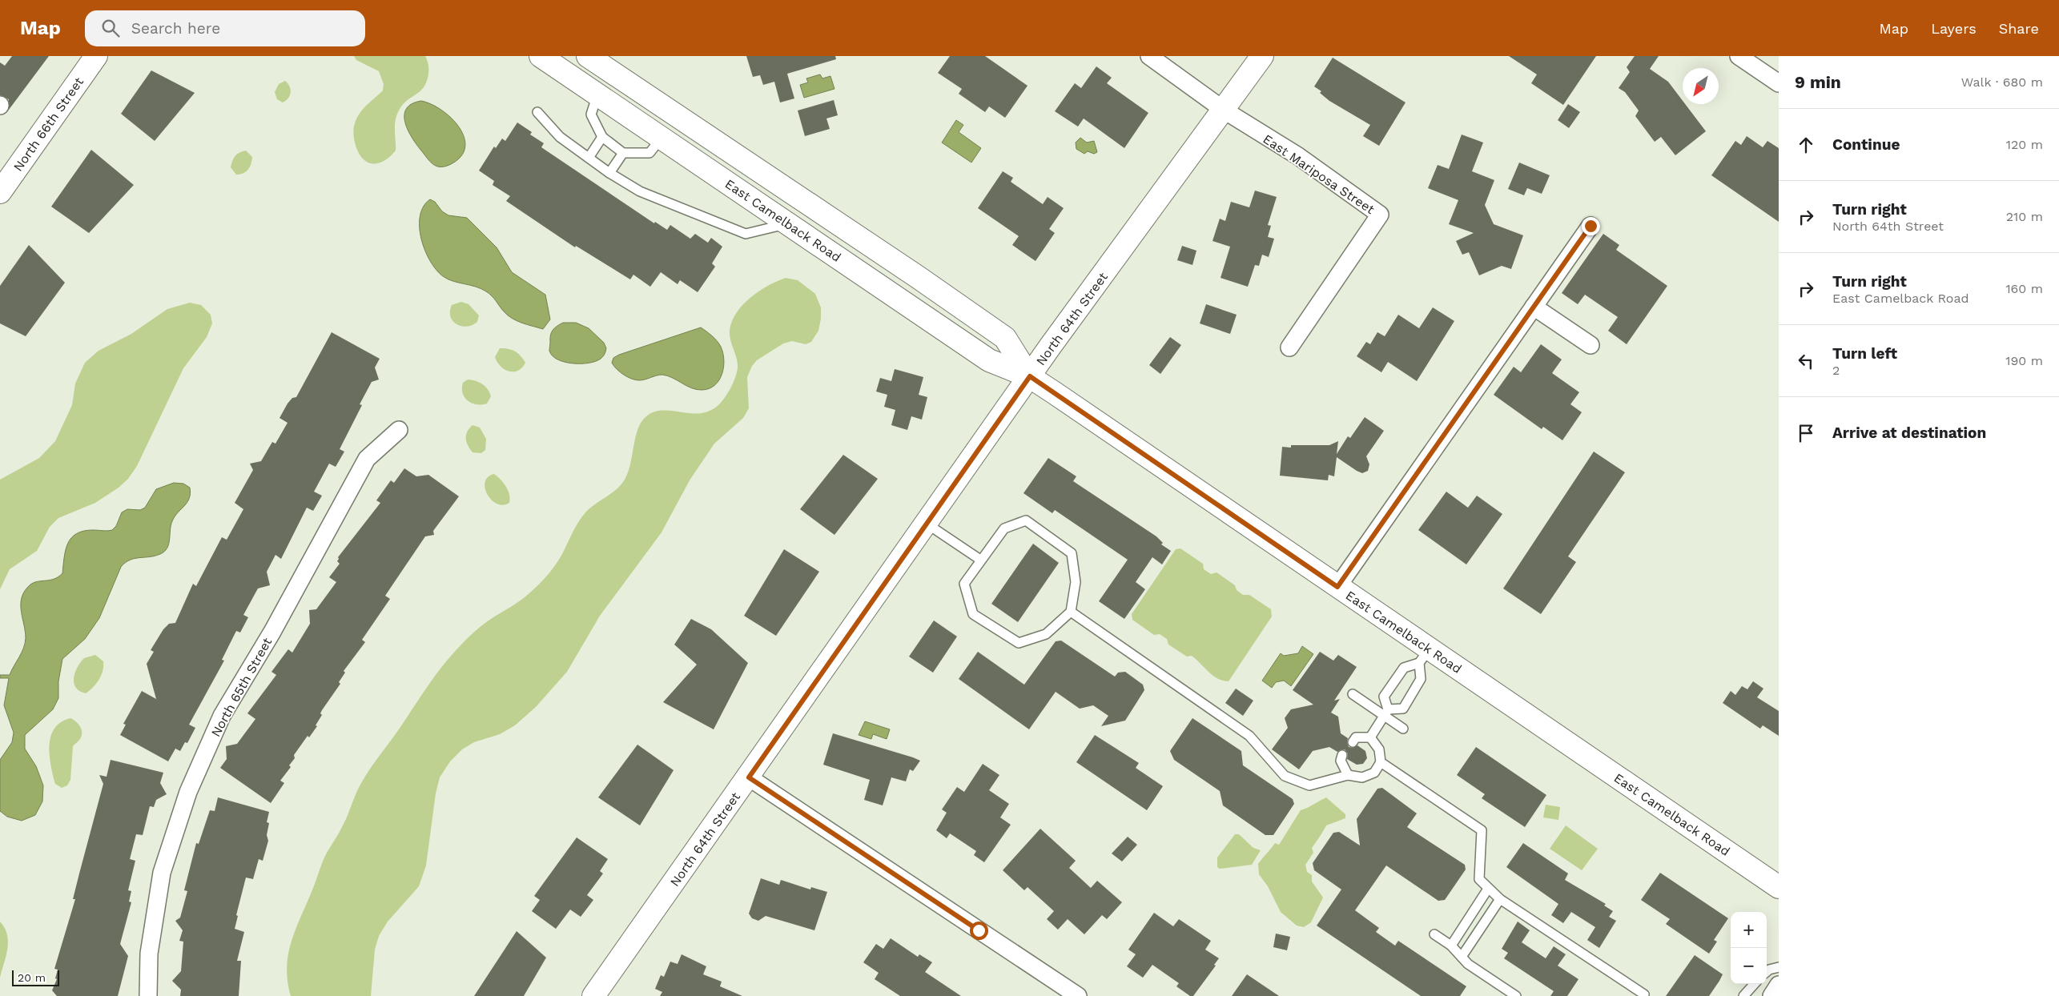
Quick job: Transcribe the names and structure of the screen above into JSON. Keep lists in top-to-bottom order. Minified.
{"streets":{"main road":["North 66th Street","East Camelback Road","North 64th Street"],"street":["East Mariposa Street","North 65th Street"]},"crossings":[["East Mariposa Street","North 64th Street"],["East Camelback Road","North 64th Street"]],"scale_bar":"20 m","north":"bottom left","page":{"header":"Map","search":"Search here","nav":["Map","Layers","Share"],"heading":["9 min","Walk · 680 m"],"list":[["Continue","120 m"],["Turn right","North 64th Street","210 m"],["Turn right","East Camelback Road","160 m"],["Turn left","2","190 m"],"Arrive at destination"],"map_buttons":["+","−"],"scale":"20 m"}}
